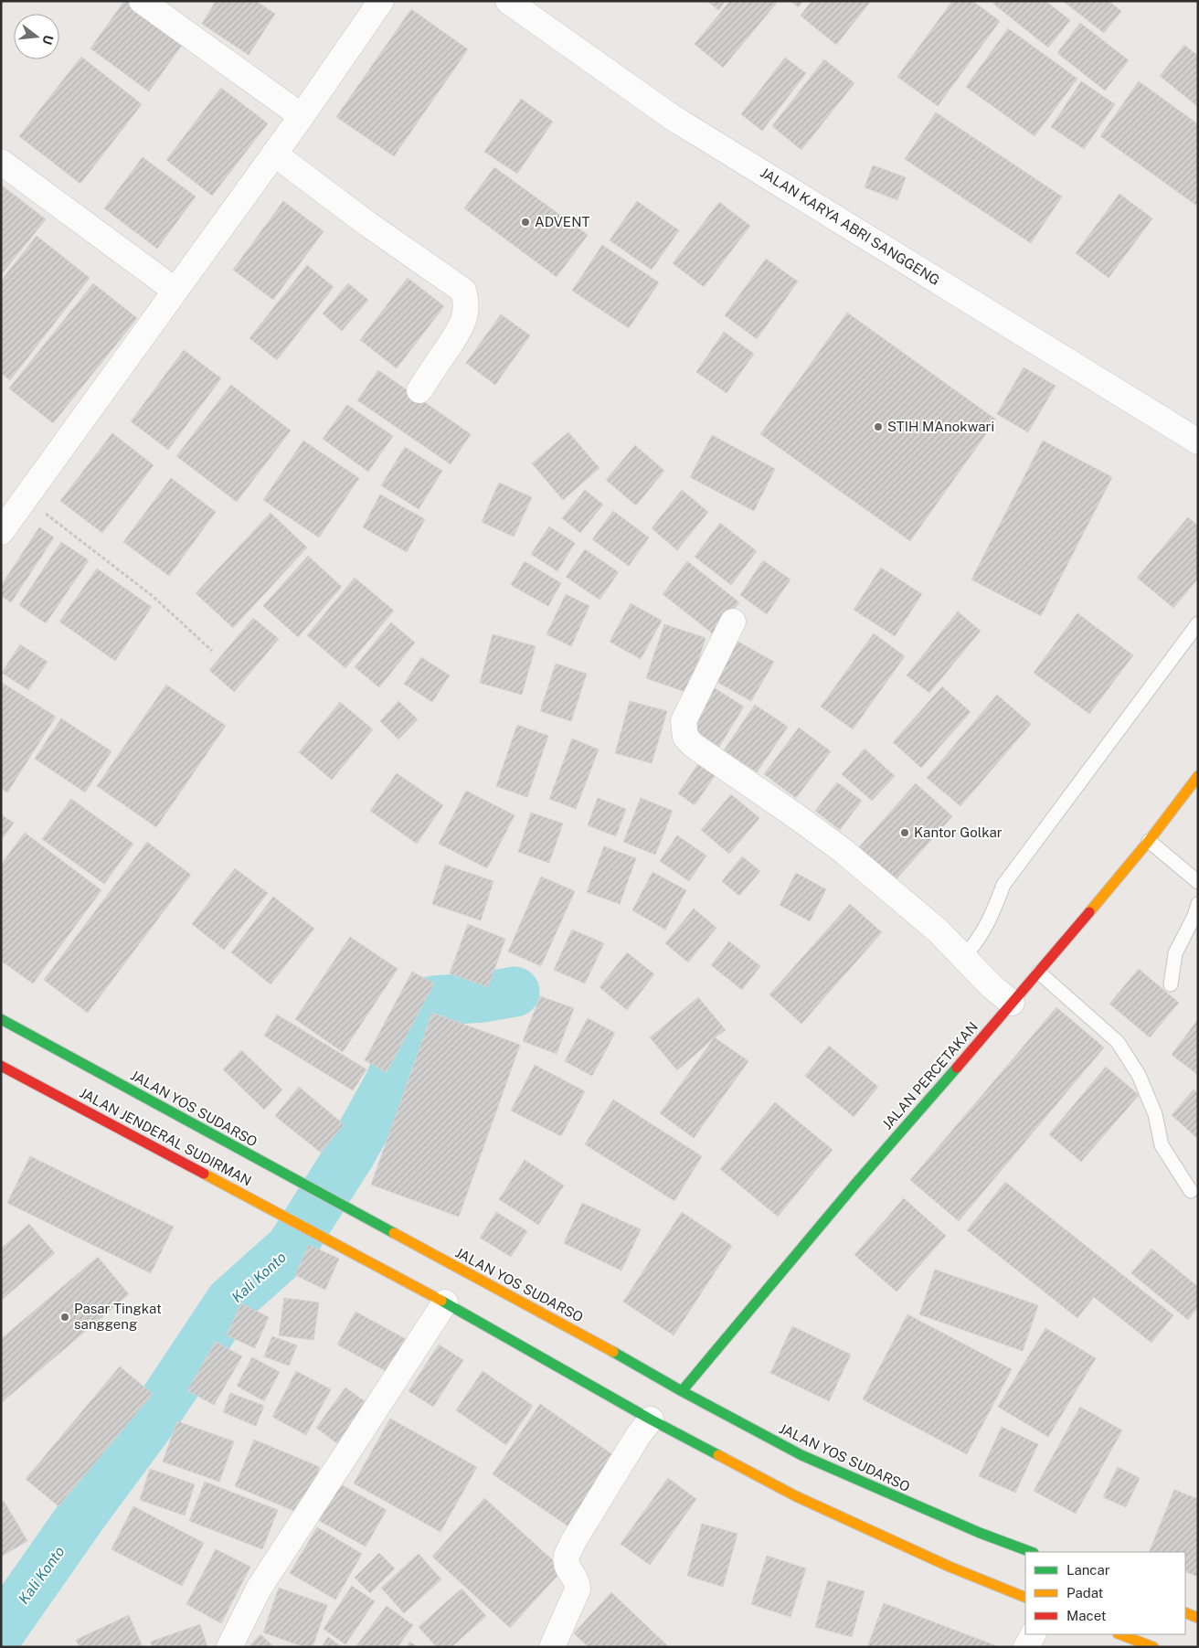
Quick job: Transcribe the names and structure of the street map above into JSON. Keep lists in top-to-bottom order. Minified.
{"streets":{"main road":["JALAN PERCETAKAN","JALAN YOS SUDARSO","JALAN JENDERAL SUDIRMAN"],"street":["JALAN KARYA ABRI SANGGENG"]},"crossings":[["JALAN PERCETAKAN","JALAN YOS SUDARSO"]],"water":["Kali Konto"],"places":["ADVENT","STIH MAnokwari","Kantor Golkar","Pasar Tingkat sanggeng"],"legend":["Lancar","Padat","Macet"],"north":"right"}
